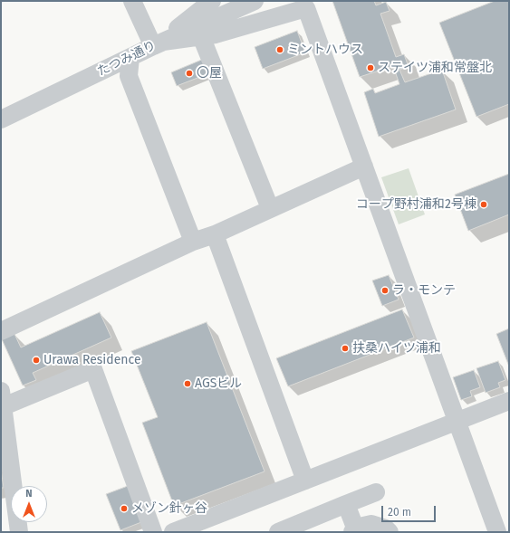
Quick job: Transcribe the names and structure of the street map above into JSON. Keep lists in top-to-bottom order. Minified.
{"streets":{"street":["たつみ通り"]},"places":["ミントハウス","ステイツ浦和常盤北","〇屋","コープ野村浦和2号棟","ラ・モンテ","扶桑ハイツ浦和","Urawa Residence","AGSビル","メゾン針ヶ谷"],"scale_bar":"20 m","north":"top"}
